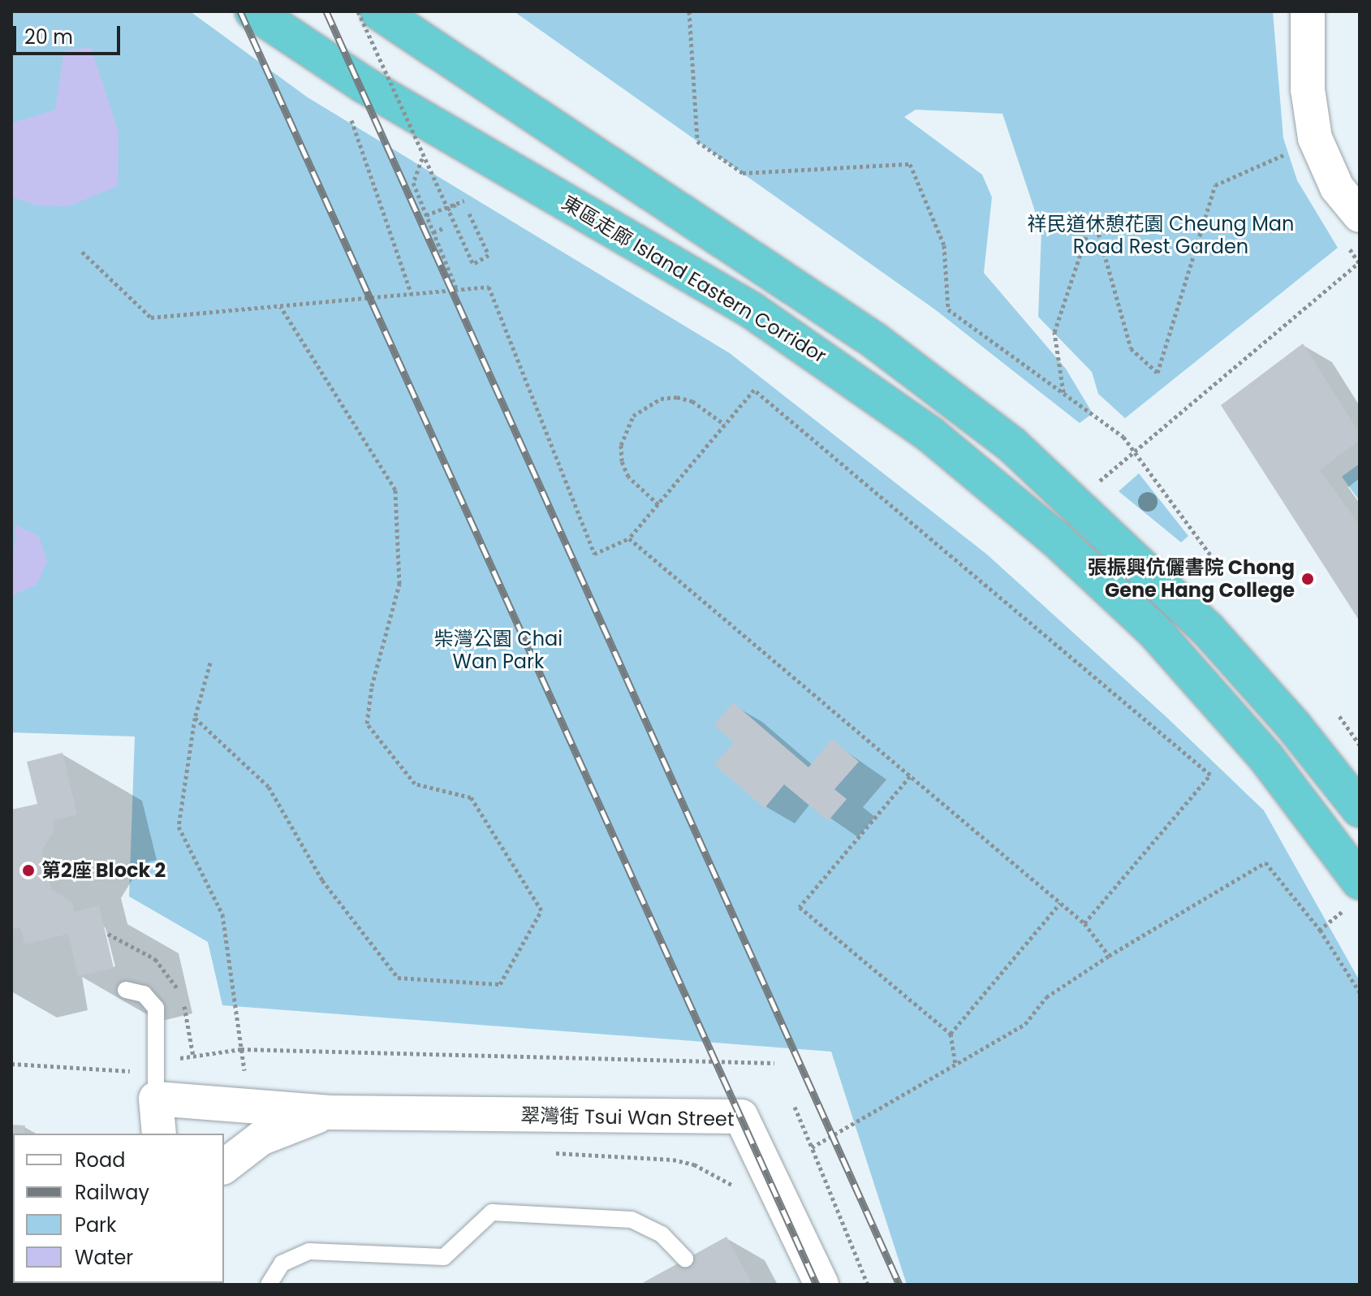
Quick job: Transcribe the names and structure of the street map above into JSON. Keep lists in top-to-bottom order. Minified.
{"streets":{"highway":["東區走廊 Island Eastern Corridor"],"street":["翠灣街 Tsui Wan Street"]},"parks":["祥民道休憩花園 Cheung Man Road Rest Garden","柴灣公園 Chai Wan Park"],"places":["張振興伉儷書院 Chong Gene Hang College","第2座 Block 2"],"legend":["Road","Railway","Park","Water"],"scale_bar":"20 m"}
